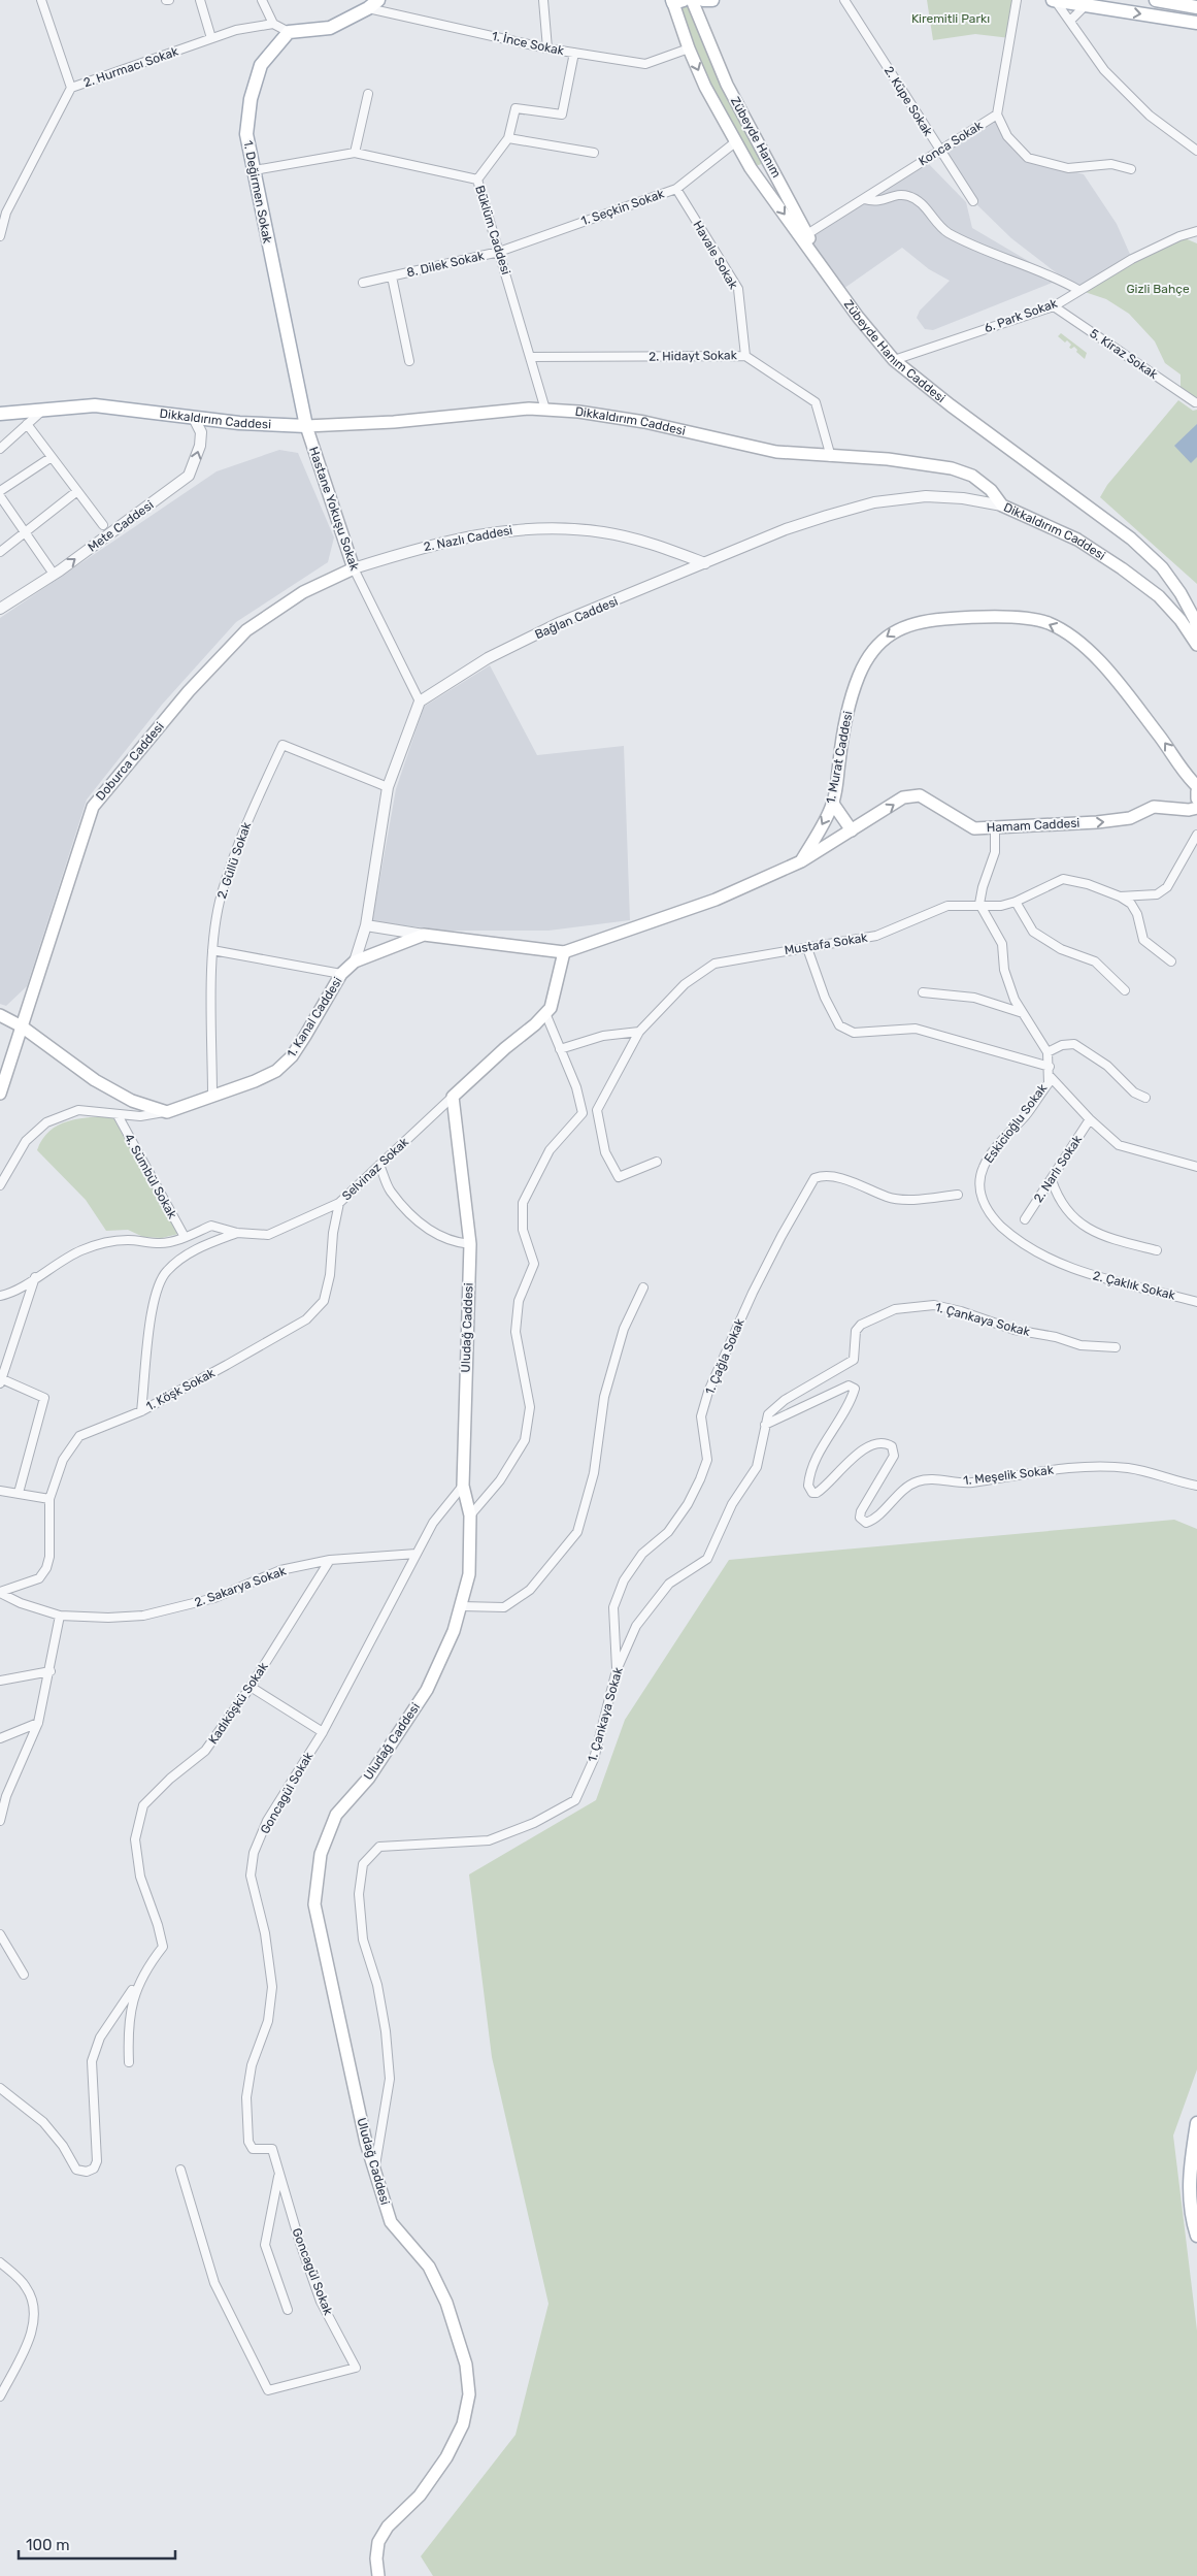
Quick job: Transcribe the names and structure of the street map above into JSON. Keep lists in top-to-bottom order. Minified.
{"streets":{"main road":["Zübeyde Hanım","1. Değirmen Sokak","Zübeyde Hanım Caddesi","Dikkaldırım Caddesi","Hastane Yokuşu Sokak","1. Murat Caddesi","Doburca Caddesi","Hamam Caddesi","1. Kanal Caddesi","Uludağ Caddesi"],"street":["1. İnce Sokak","2. Hurmacı Sokak","2. Küpe Sokak","Konca Sokak","1. Seçkin Sokak","Büklüm Caddesi","Havale Sokak","8. Dilek Sokak","6. Park Sokak","5. Kiraz Sokak","2. Hidayt Sokak","Mete Caddesi","2. Nazlı Caddesi","Bağlan Caddesi","2. Güllü Sokak","Mustafa Sokak","Eskicioğlu Sokak","Selvinaz Sokak","2. Narlı Sokak","4. Sümbül Sokak","2. Çaklık Sokak","1. Çankaya Sokak","1. Çağla Sokak","1. Köşk Sokak","1. Meşelik Sokak","2. Sakarya Sokak","Kadıköşkü Sokak","Goncagül Sokak"]},"crossings":[["1. İnce Sokak","Zübeyde Hanım Caddesi"],["2. Küpe Sokak","Konca Sokak"],["Zübeyde Hanım","Konca Sokak"],["Zübeyde Hanım","Zübeyde Hanım Caddesi"],["1. Değirmen Sokak","Büklüm Caddesi"],["1. Değirmen Sokak","Dikkaldırım Caddesi"],["1. Değirmen Sokak","Hastane Yokuşu Sokak"],["1. Seçkin Sokak","Büklüm Caddesi"],["1. Seçkin Sokak","Havale Sokak"],["1. Seçkin Sokak","8. Dilek Sokak"],["1. Seçkin Sokak","Zübeyde Hanım Caddesi"],["Büklüm Caddesi","8. Dilek Sokak"],["Büklüm Caddesi","2. Hidayt Sokak"],["Büklüm Caddesi","Dikkaldırım Caddesi"],["Havale Sokak","2. Hidayt Sokak"],["6. Park Sokak","Zübeyde Hanım Caddesi"],["6. Park Sokak","5. Kiraz Sokak"],["2. Hidayt Sokak","Dikkaldırım Caddesi"],["Dikkaldırım Caddesi","Hastane Yokuşu Sokak"],["Dikkaldırım Caddesi","Mete Caddesi"],["Dikkaldırım Caddesi","Bağlan Caddesi"],["Hastane Yokuşu Sokak","2. Nazlı Caddesi"],["Hastane Yokuşu Sokak","Bağlan Caddesi"],["Hastane Yokuşu Sokak","Doburca Caddesi"],["2. Nazlı Caddesi","Bağlan Caddesi"],["2. Nazlı Caddesi","Doburca Caddesi"],["1. Murat Caddesi","Hamam Caddesi"],["2. Güllü Sokak","1. Kanal Caddesi"],["Mustafa Sokak","Eskicioğlu Sokak"],["Eskicioğlu Sokak","2. Çaklık Sokak"],["Selvinaz Sokak","4. Sümbül Sokak"],["Selvinaz Sokak","Uludağ Caddesi"],["Selvinaz Sokak","1. Köşk Sokak"],["1. Çankaya Sokak","Uludağ Caddesi"],["1. Çankaya Sokak","1. Çağla Sokak"],["1. Çankaya Sokak","1. Meşelik Sokak"],["Uludağ Caddesi","Goncagül Sokak"],["2. Sakarya Sokak","Kadıköşkü Sokak"]],"one_way":["Hamam Caddesi"],"parks":["Kiremitli Parkı","Gizli Bahçe"],"scale_bar":"100 m"}
